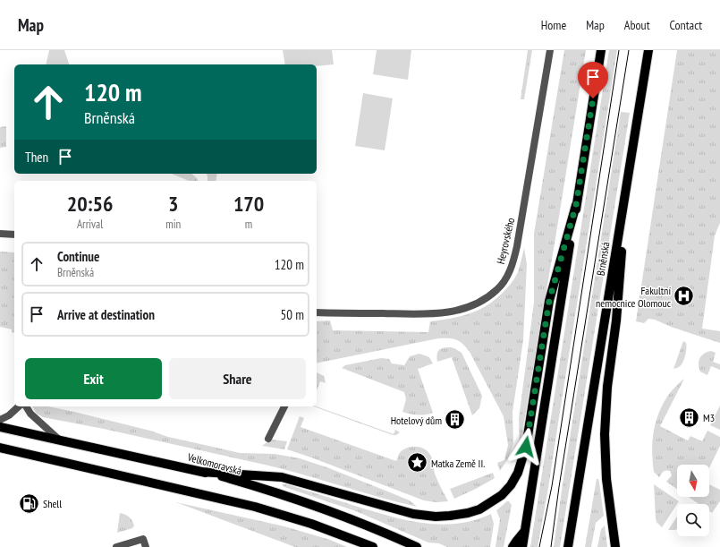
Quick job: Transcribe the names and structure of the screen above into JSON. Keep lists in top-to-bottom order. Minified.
{"streets":{"main road":["Brněnská","Velkomoravská"],"street":["Heyrovského"]},"places":{"hospital":["Fakultní nemocnice Olomouc"],"building":["M3","Hotelový dům"],"place":["Matka Země II."],"fuel station":["Shell"]},"north":"bottom","page":{"header":"Map","nav":["Home","Map","About","Contact"],"turn":["120 m","Brněnská"],"then":"Then","eta":["20:56","Arrival","3","min","170","m"],"list":[{"name":"Continue","note":"Brněnská","value":"120 m"},{"name":"Arrive at destination","value":"50 m"}],"buttons":["Exit","Share"]}}
